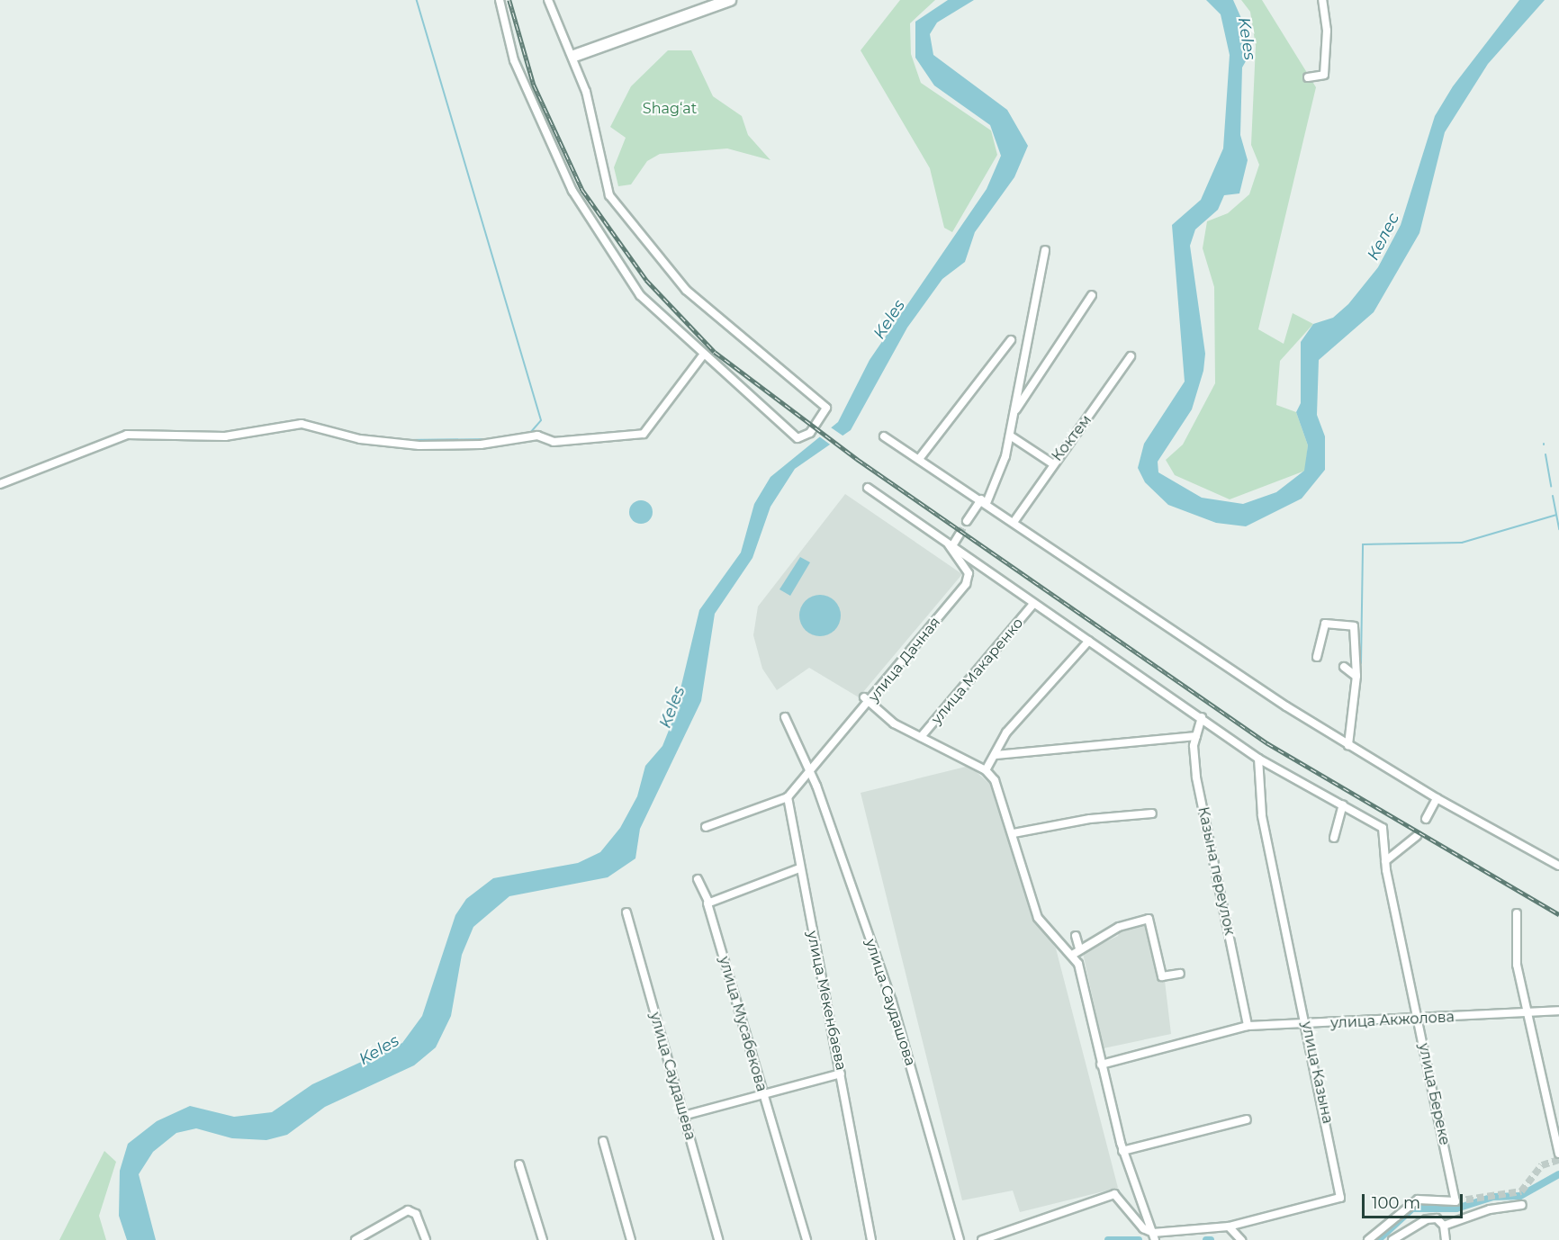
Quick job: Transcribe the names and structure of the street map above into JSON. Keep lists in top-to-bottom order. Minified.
{"streets":{"street":["Коктем","улица Дачная","улица Макаренко","Казына переулок","улица Мекенбаева","улица Саудашова","улица Акжолова","улица Мусабекова","улица Казына","улица Саудашева","улица Береке"]},"crossings":[["улица Дачная","улица Саудашова"],["Казына переулок","улица Акжолова"],["улица Акжолова","улица Казына"],["улица Акжолова","улица Береке"]],"water":["Keles","Келес"],"parks":["Shag‘at"],"scale_bar":"100 m"}
